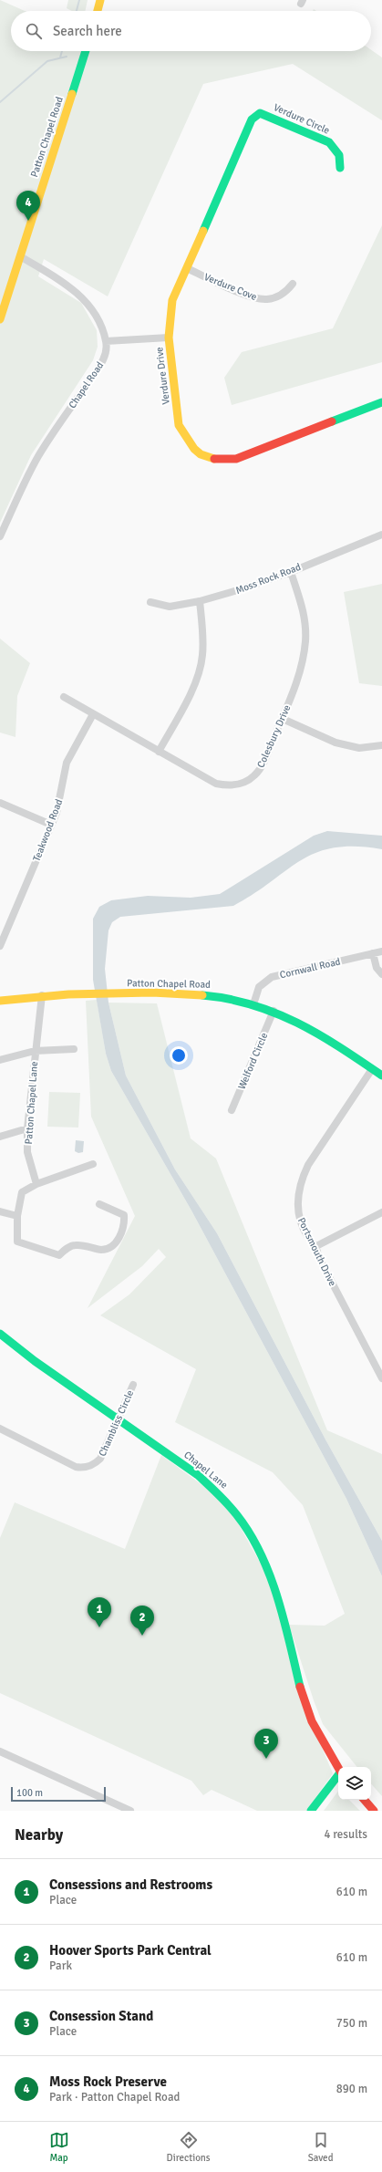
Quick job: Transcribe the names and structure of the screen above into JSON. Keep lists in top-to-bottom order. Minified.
{"streets":{"street":["Verdure Circle","Patton Chapel Road","Verdure Cove","Verdure Drive","Chapel Road","Moss Rock Road","Colesbury Drive","Teakwood Road","Cornwall Road","Welford Circle","Patton Chapel Lane","Portsmouth Drive","Chambliss Circle","Chapel Lane"]},"crossings":[["Verdure Circle","Verdure Drive"],["Patton Chapel Road","Cornwall Road"],["Patton Chapel Road","Welford Circle"],["Patton Chapel Road","Patton Chapel Lane"],["Patton Chapel Road","Portsmouth Drive"],["Verdure Cove","Verdure Drive"],["Moss Rock Road","Colesbury Drive"],["Colesbury Drive","Teakwood Road"],["Chambliss Circle","Chapel Lane"]],"scale_bar":"100 m","page":{"search":"Search here","pins":["4","1","2","3"],"scale":"100 m","heading":["Nearby","4 results"],"list":[{"mark":"1","name":"Consessions and Restrooms","note":"Place","value":"610 m"},{"mark":"2","name":"Hoover Sports Park Central","note":"Park","value":"610 m"},{"mark":"3","name":"Consession Stand","note":"Place","value":"750 m"},{"mark":"4","name":"Moss Rock Preserve","note":"Park · Patton Chapel Road","value":"890 m"}],"nav":["Map","Directions","Saved"]}}
